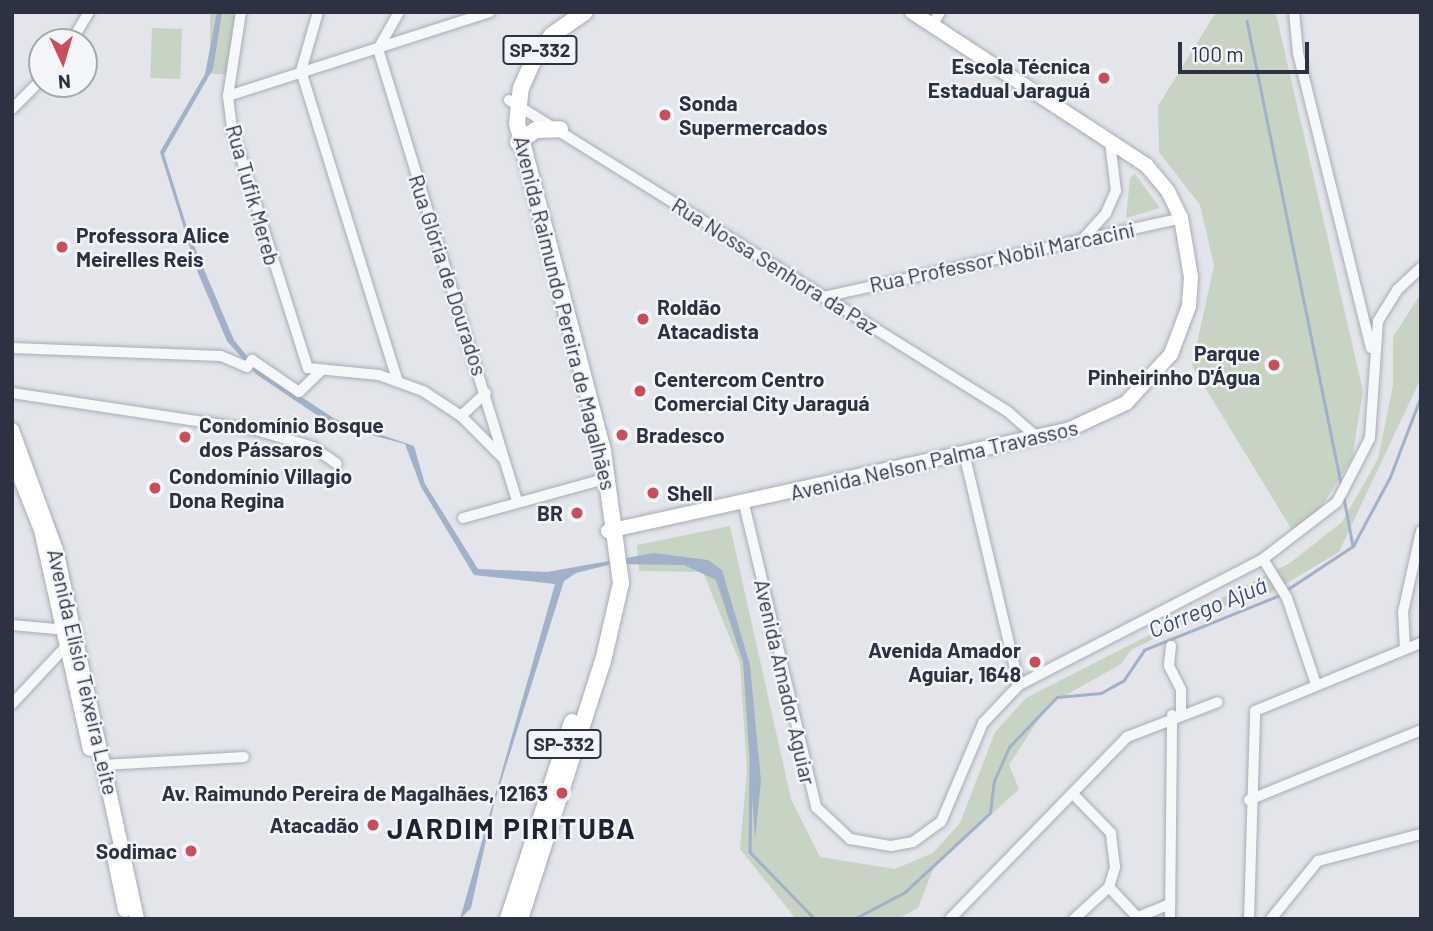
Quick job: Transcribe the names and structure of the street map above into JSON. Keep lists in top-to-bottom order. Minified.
{"streets":{"main road":["SP-332","Avenida Raimundo Pereira de Magalhães"],"street":["Rua Tufik Mereb","Rua Professor Nobil Marcacini","Rua Nossa Senhora da Paz","Rua Glória de Dourados","Avenida Nelson Palma Travassos","Avenida Elísio Teixeira Leite","Avenida Amador Aguiar"]},"crossings":[["Rua Professor Nobil Marcacini","Rua Nossa Senhora da Paz"],["Rua Professor Nobil Marcacini","Avenida Nelson Palma Travassos"],["Rua Nossa Senhora da Paz","Avenida Raimundo Pereira de Magalhães"],["Rua Nossa Senhora da Paz","Avenida Nelson Palma Travassos"],["Avenida Raimundo Pereira de Magalhães","Avenida Nelson Palma Travassos"],["Avenida Nelson Palma Travassos","Avenida Amador Aguiar"]],"districts":["JARDIM PIRITUBA"],"water":["Córrego Ajuá"],"places":["Escola Técnica Estadual Jaraguá","Sonda Supermercados","Professora Alice Meirelles Reis","Roldão Atacadista","Parque Pinheirinho D'Água","Centercom Centro Comercial City Jaraguá","Bradesco","Condomínio Bosque dos Pássaros","Condomínio Villagio Dona Regina","Shell","BR","Avenida Amador Aguiar, 1648","Av. Raimundo Pereira de Magalhães, 12163","Atacadão","Sodimac"],"scale_bar":"100 m","north":"bottom"}
